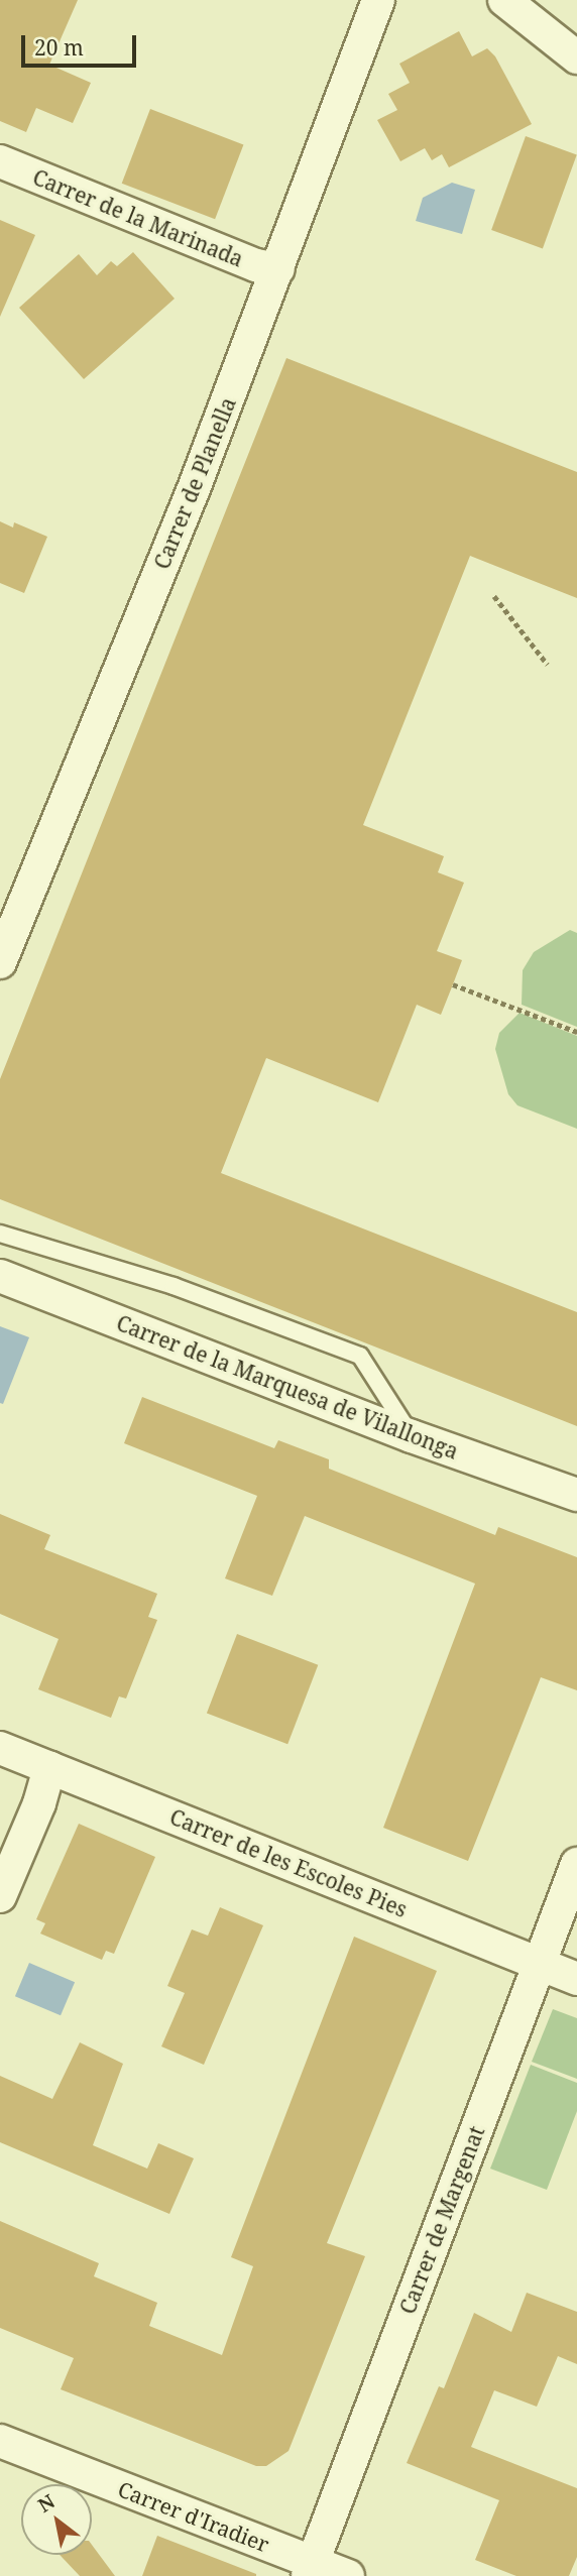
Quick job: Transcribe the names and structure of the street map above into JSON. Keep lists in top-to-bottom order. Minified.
{"streets":{"street":["Carrer de la Marinada","Carrer de Planella","Carrer de la Marquesa de Vilallonga","Carrer de les Escoles Pies","Carrer de Margenat","Carrer d'Iradier"]},"crossings":[["Carrer de la Marinada","Carrer de Planella"],["Carrer de les Escoles Pies","Carrer de Margenat"],["Carrer de Margenat","Carrer d'Iradier"]],"scale_bar":"20 m","north":"top left"}
